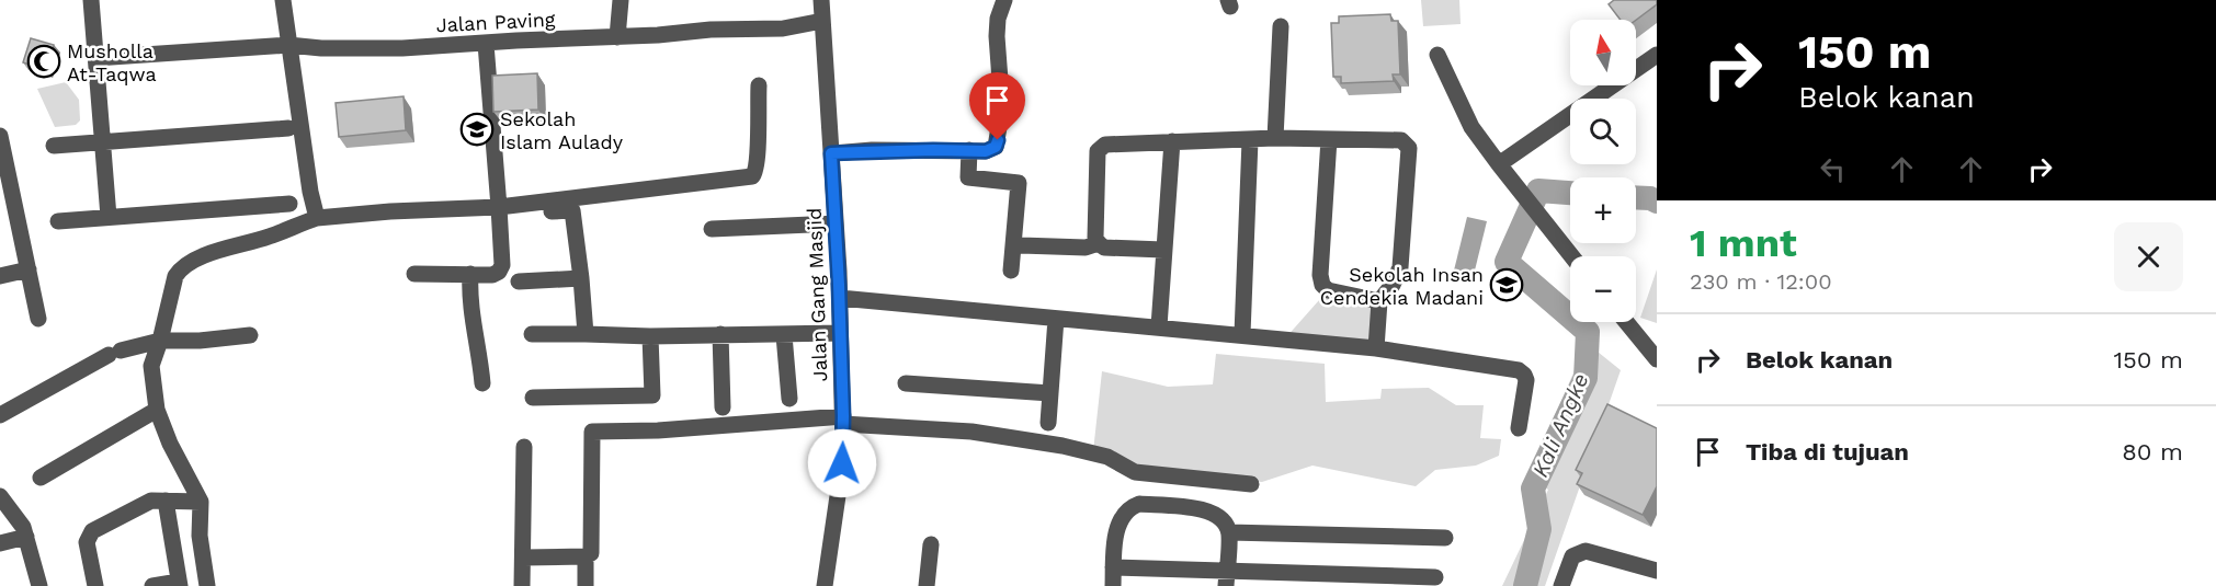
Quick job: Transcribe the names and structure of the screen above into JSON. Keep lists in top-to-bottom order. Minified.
{"streets":{"street":["Jalan Paving","Jalan Gang Masjid"]},"crossings":[["Jalan Paving","Jalan Gang Masjid"]],"water":["Kali Angke"],"places":{"mosque":["Musholla At-Taqwa"],"school or university":["Sekolah Islam Aulady","Sekolah Insan Cendekia Madani"]},"north":"top","page":{"turn":["150 m","Belok kanan"],"map_buttons":["+","−"],"heading":["1 mnt","230 m · 12:00"],"list":[{"name":"Belok kanan","value":"150 m"},{"name":"Tiba di tujuan","value":"80 m"}]}}
